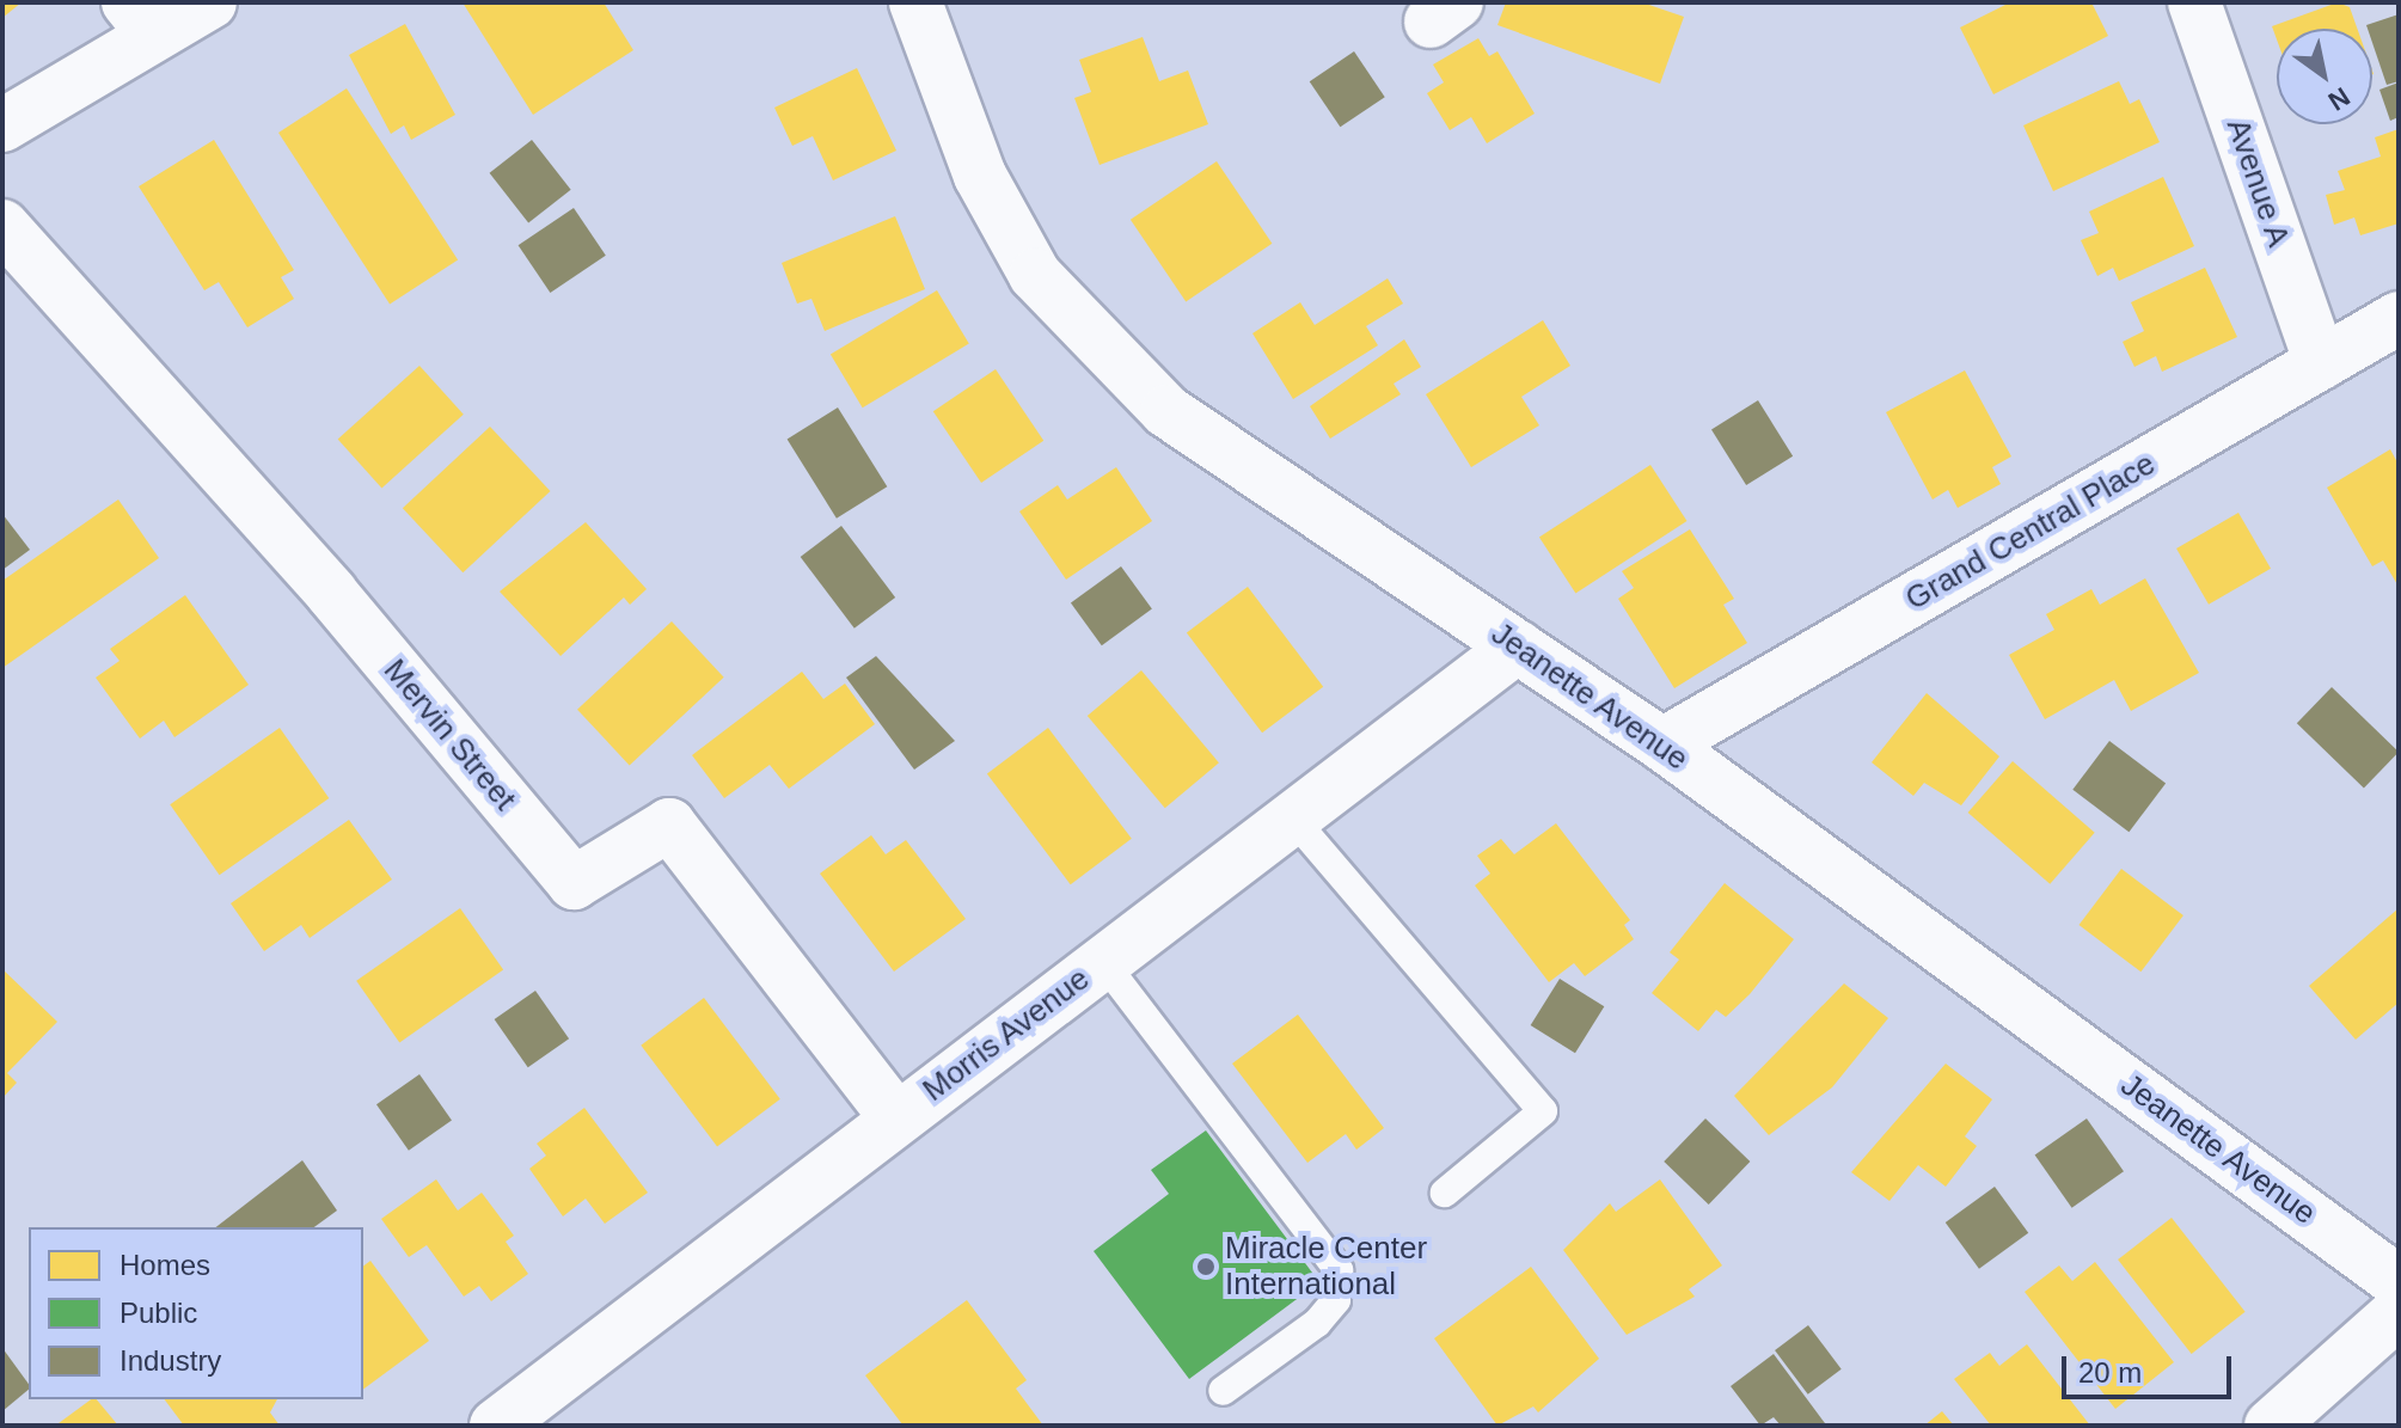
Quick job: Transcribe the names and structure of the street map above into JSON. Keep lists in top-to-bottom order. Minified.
{"streets":{"street":["Avenue A","Grand Central Place","Jeanette Avenue","Mervin Street","Morris Avenue"]},"crossings":[["Avenue A","Grand Central Place"],["Grand Central Place","Jeanette Avenue"],["Jeanette Avenue","Morris Avenue"],["Mervin Street","Morris Avenue"]],"places":["Miracle Center International"],"legend":["Homes","Public","Industry"],"scale_bar":"20 m","north":"bottom right"}
